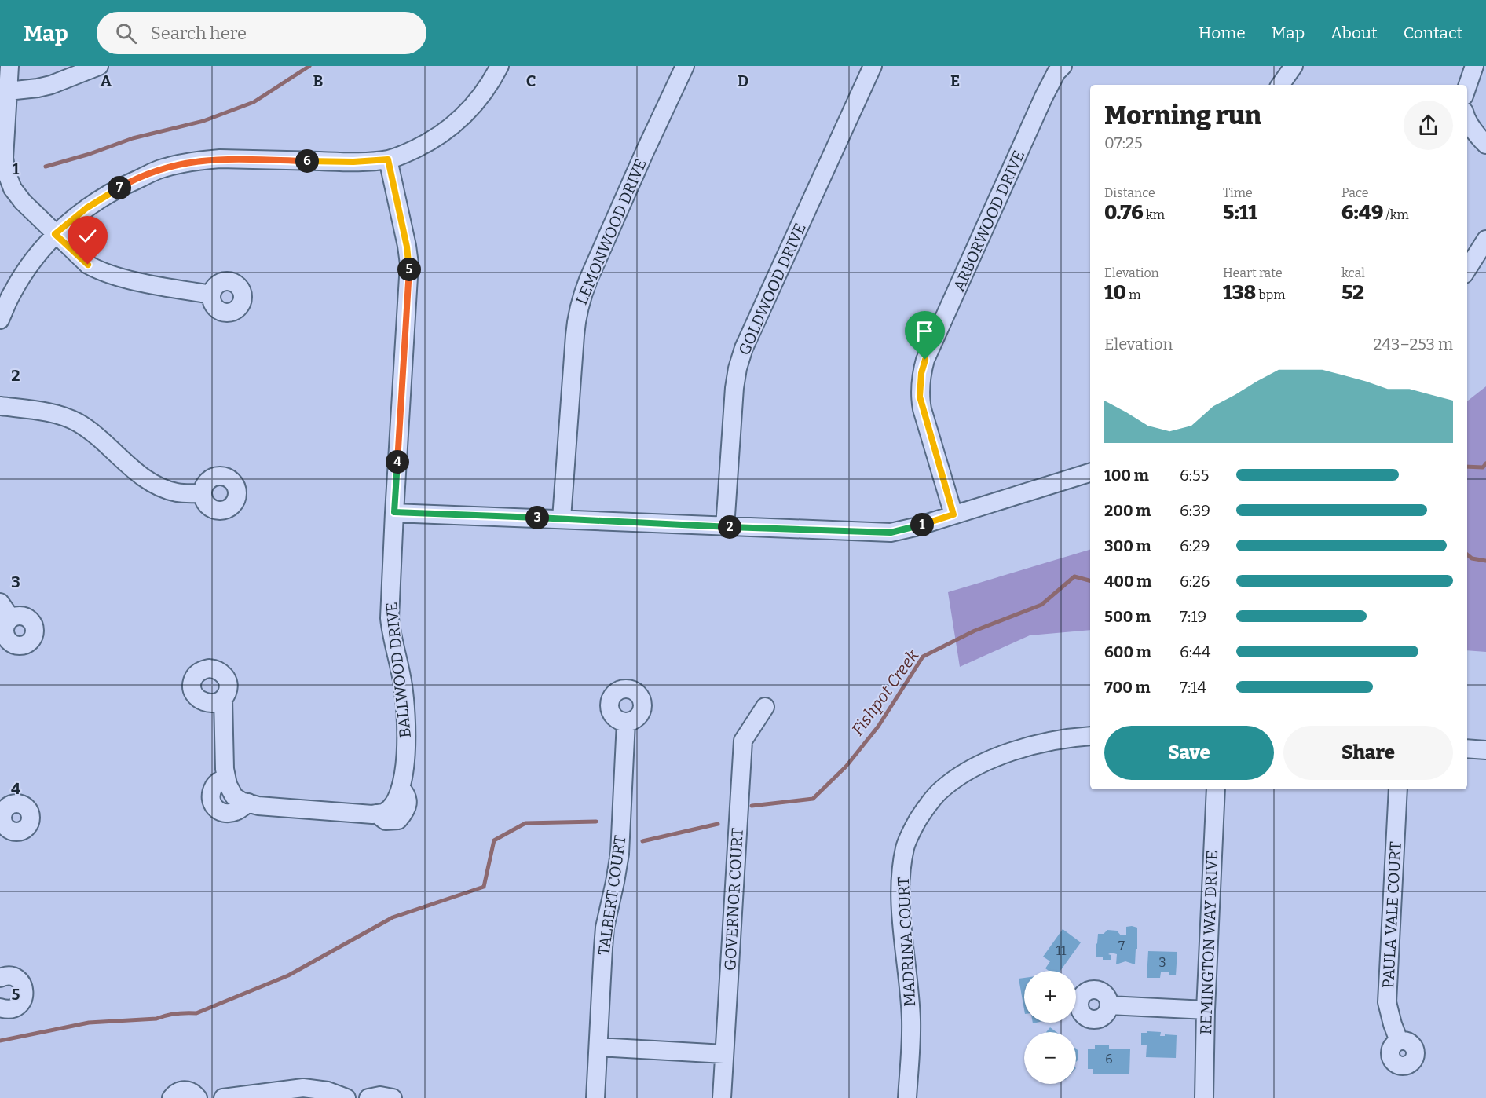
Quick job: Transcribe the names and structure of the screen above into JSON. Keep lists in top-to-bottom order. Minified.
{"streets":{"street":["ARBORWOOD DRIVE","LEMONWOOD DRIVE","GOLDWOOD DRIVE","BALLWOOD DRIVE","TALBERT COURT","GOVERNOR COURT","PAULA VALE COURT","MADRINA COURT","REMINGTON WAY DRIVE"]},"water":["Fishpot Creek"],"house_numbers":["7","11","3","6"],"page":{"header":"Map","search":"Search here","nav":["Home","Map","About","Contact"],"heading":["Morning run","07:25"],"pins":["6","7","5","4","3","1","2"],"stats":[["Distance","0.76 km"],["Time","5:11"],["Pace","6:49 /km"],["Elevation","10 m"],["Heart rate","138 bpm"],["kcal","52"]],"chart":["Elevation","243–253 m"],"list":[{"name":"100 m","note":"6:55"},{"name":"200 m","note":"6:39"},{"name":"300 m","note":"6:29"},{"name":"400 m","note":"6:26"},{"name":"500 m","note":"7:19"},{"name":"600 m","note":"6:44"},{"name":"700 m","note":"7:14"}],"buttons":["Save","Share"],"map_buttons":["+","−"]},"grid":{"columns":["A","B","C","D","E"],"rows":["1","2","3","4","5"]}}
